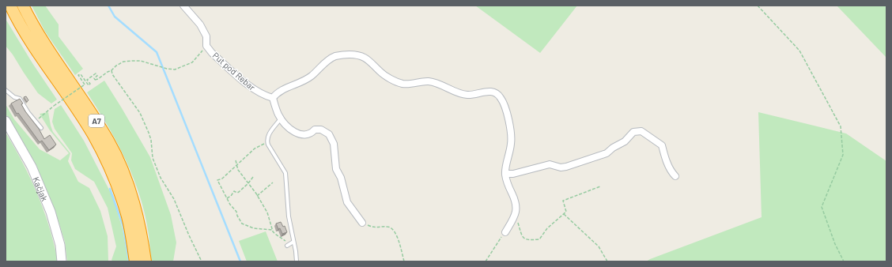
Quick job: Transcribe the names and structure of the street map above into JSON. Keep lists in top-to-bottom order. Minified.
{"streets":{"highway":["A7"],"main road":["Kačjak"],"street":["Put pod Rebar"]}}
